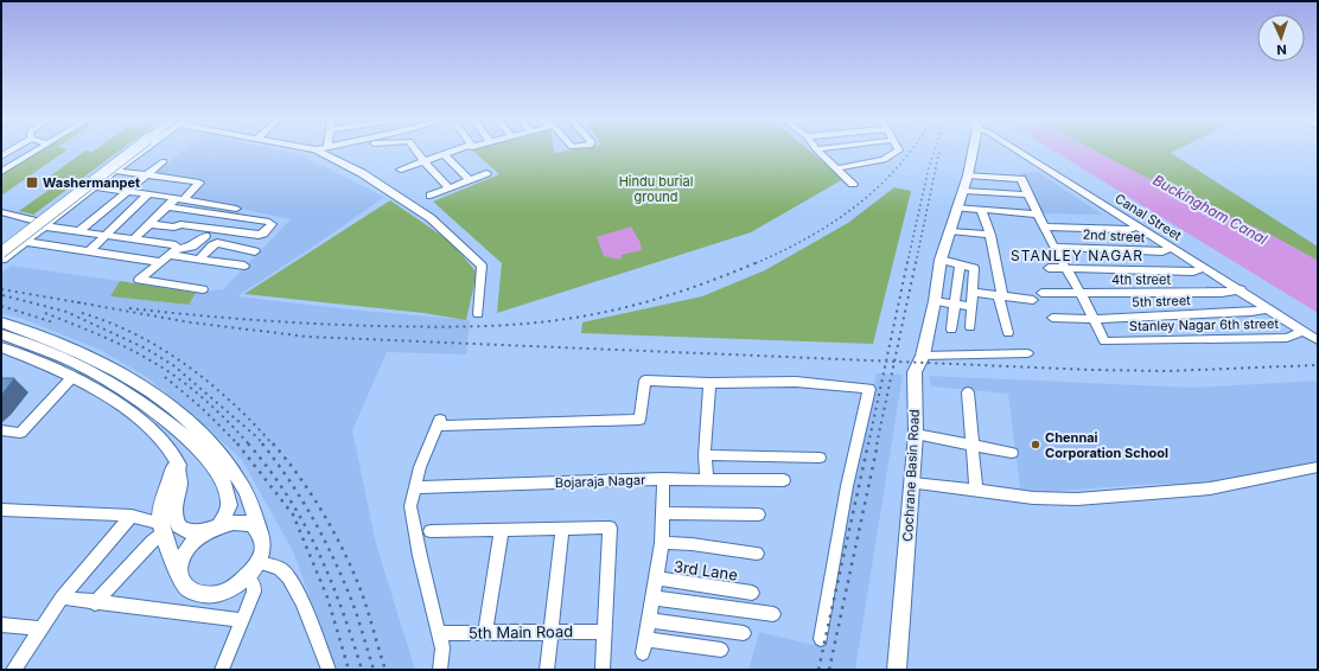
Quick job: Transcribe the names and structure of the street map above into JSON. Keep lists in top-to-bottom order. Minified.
{"streets":{"main road":["Cochrane Basin Road"],"street":["Canal Street","2nd street","4th street","5th street","Stanley Nagar 6th street","Bojaraja Nagar","3rd Lane","5th Main Road"]},"crossings":[["Canal Street","2nd street"],["Canal Street","4th street"],["Canal Street","5th street"],["Canal Street","Stanley Nagar 6th street"],["5th street","Stanley Nagar 6th street"]],"districts":["STANLEY NAGAR"],"water":["Buckingham Canal"],"parks":["Hindu burial ground"],"places":{"transit":["Washermanpet"],"other":["Chennai Corporation School"]},"north":"bottom"}
